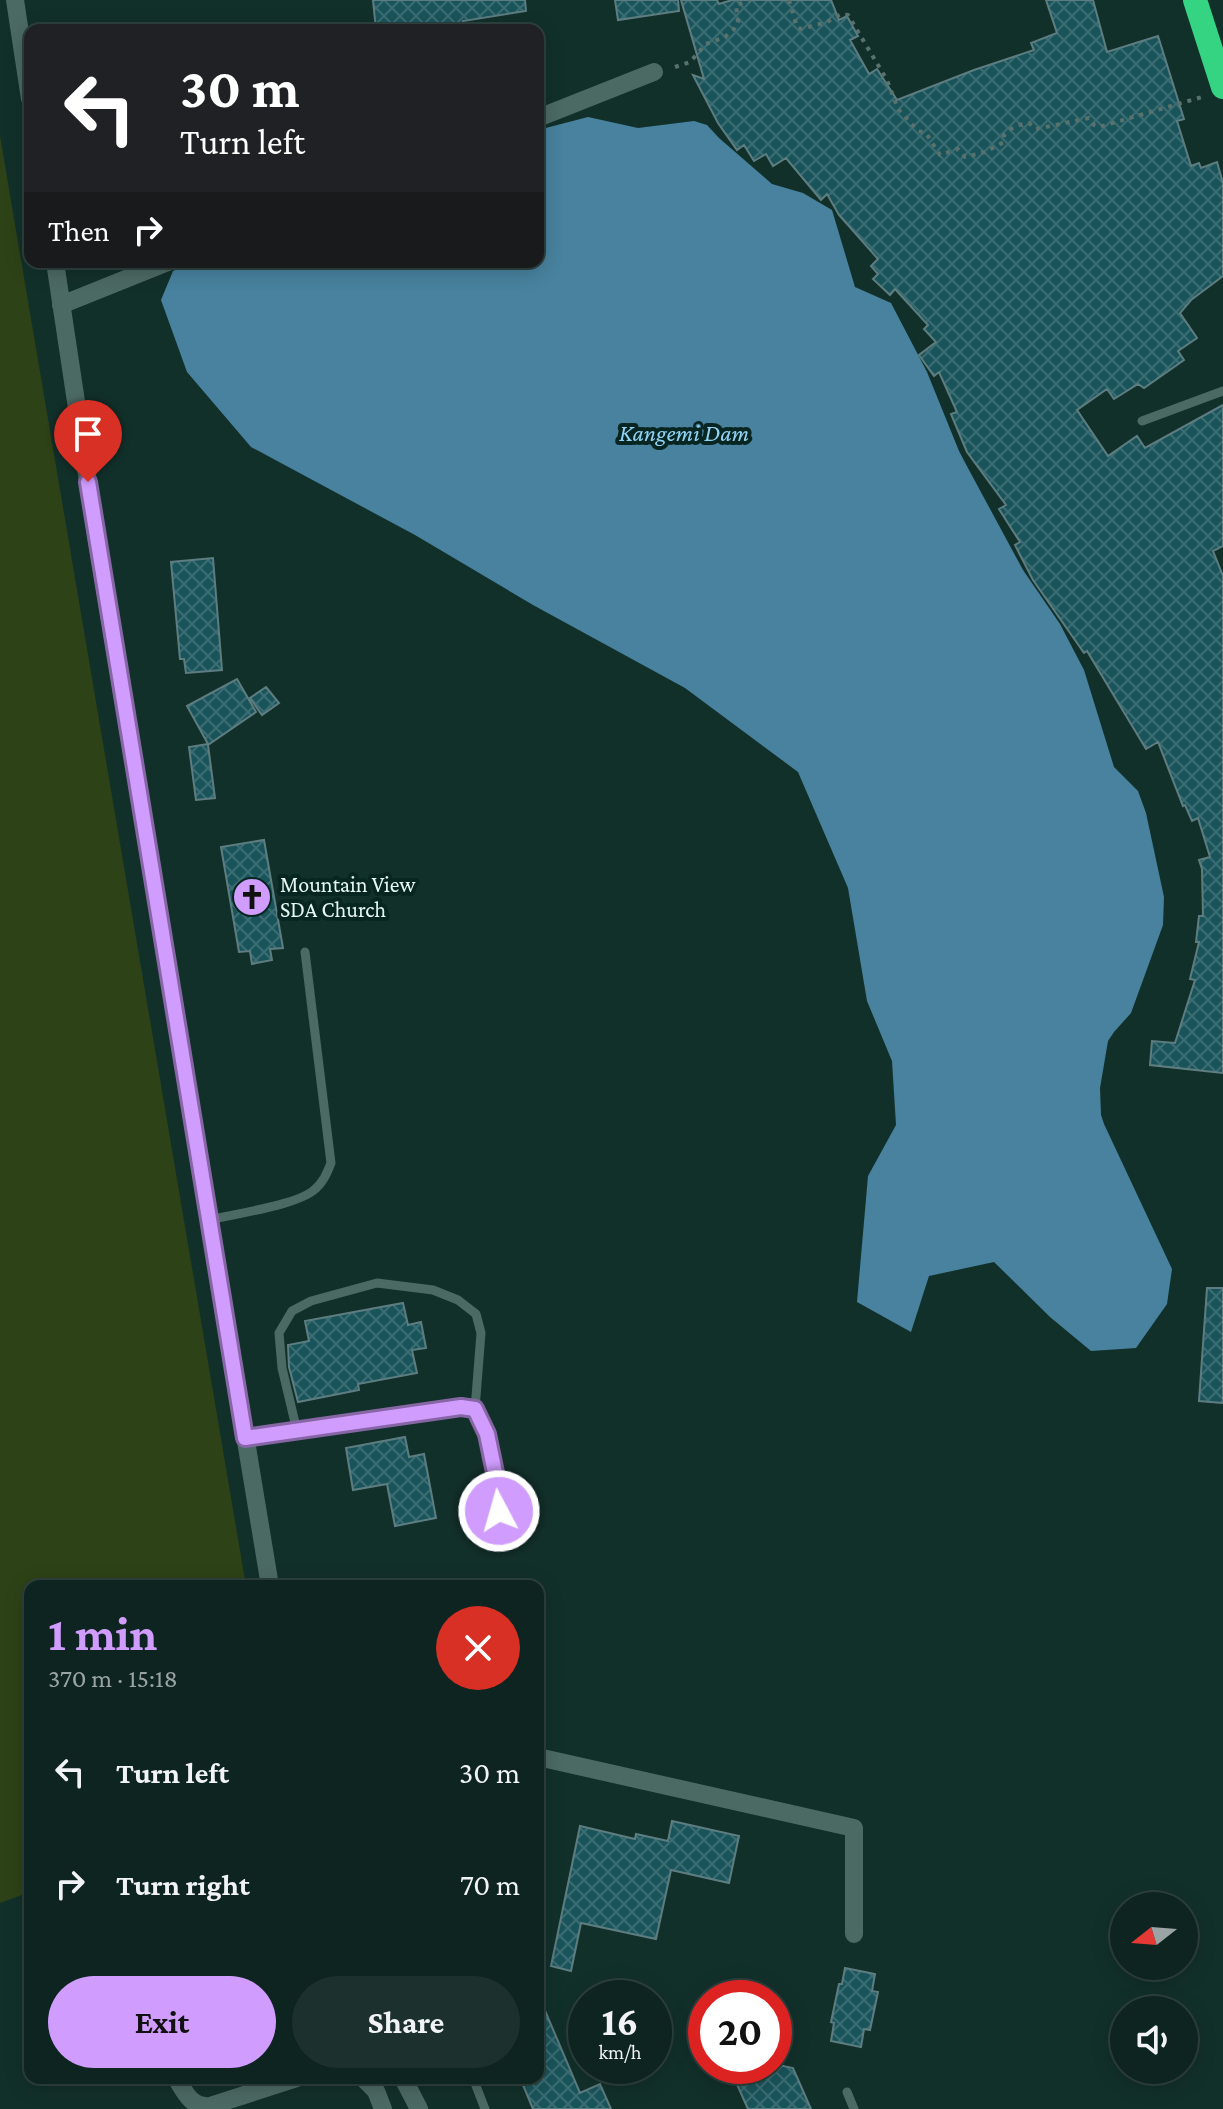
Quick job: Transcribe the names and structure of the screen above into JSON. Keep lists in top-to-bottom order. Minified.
{"water":["Kangemi Dam"],"places":{"church":["Mountain View SDA Church"]},"north":"left","page":{"turn":["30 m","Turn left"],"then":"Then","heading":["1 min","370 m · 15:18"],"list":[{"name":"Turn left","value":"30 m"},{"name":"Turn right","value":"70 m"}],"buttons":["Exit","Share"],"speed":"16 km/h","limit":"20"}}
